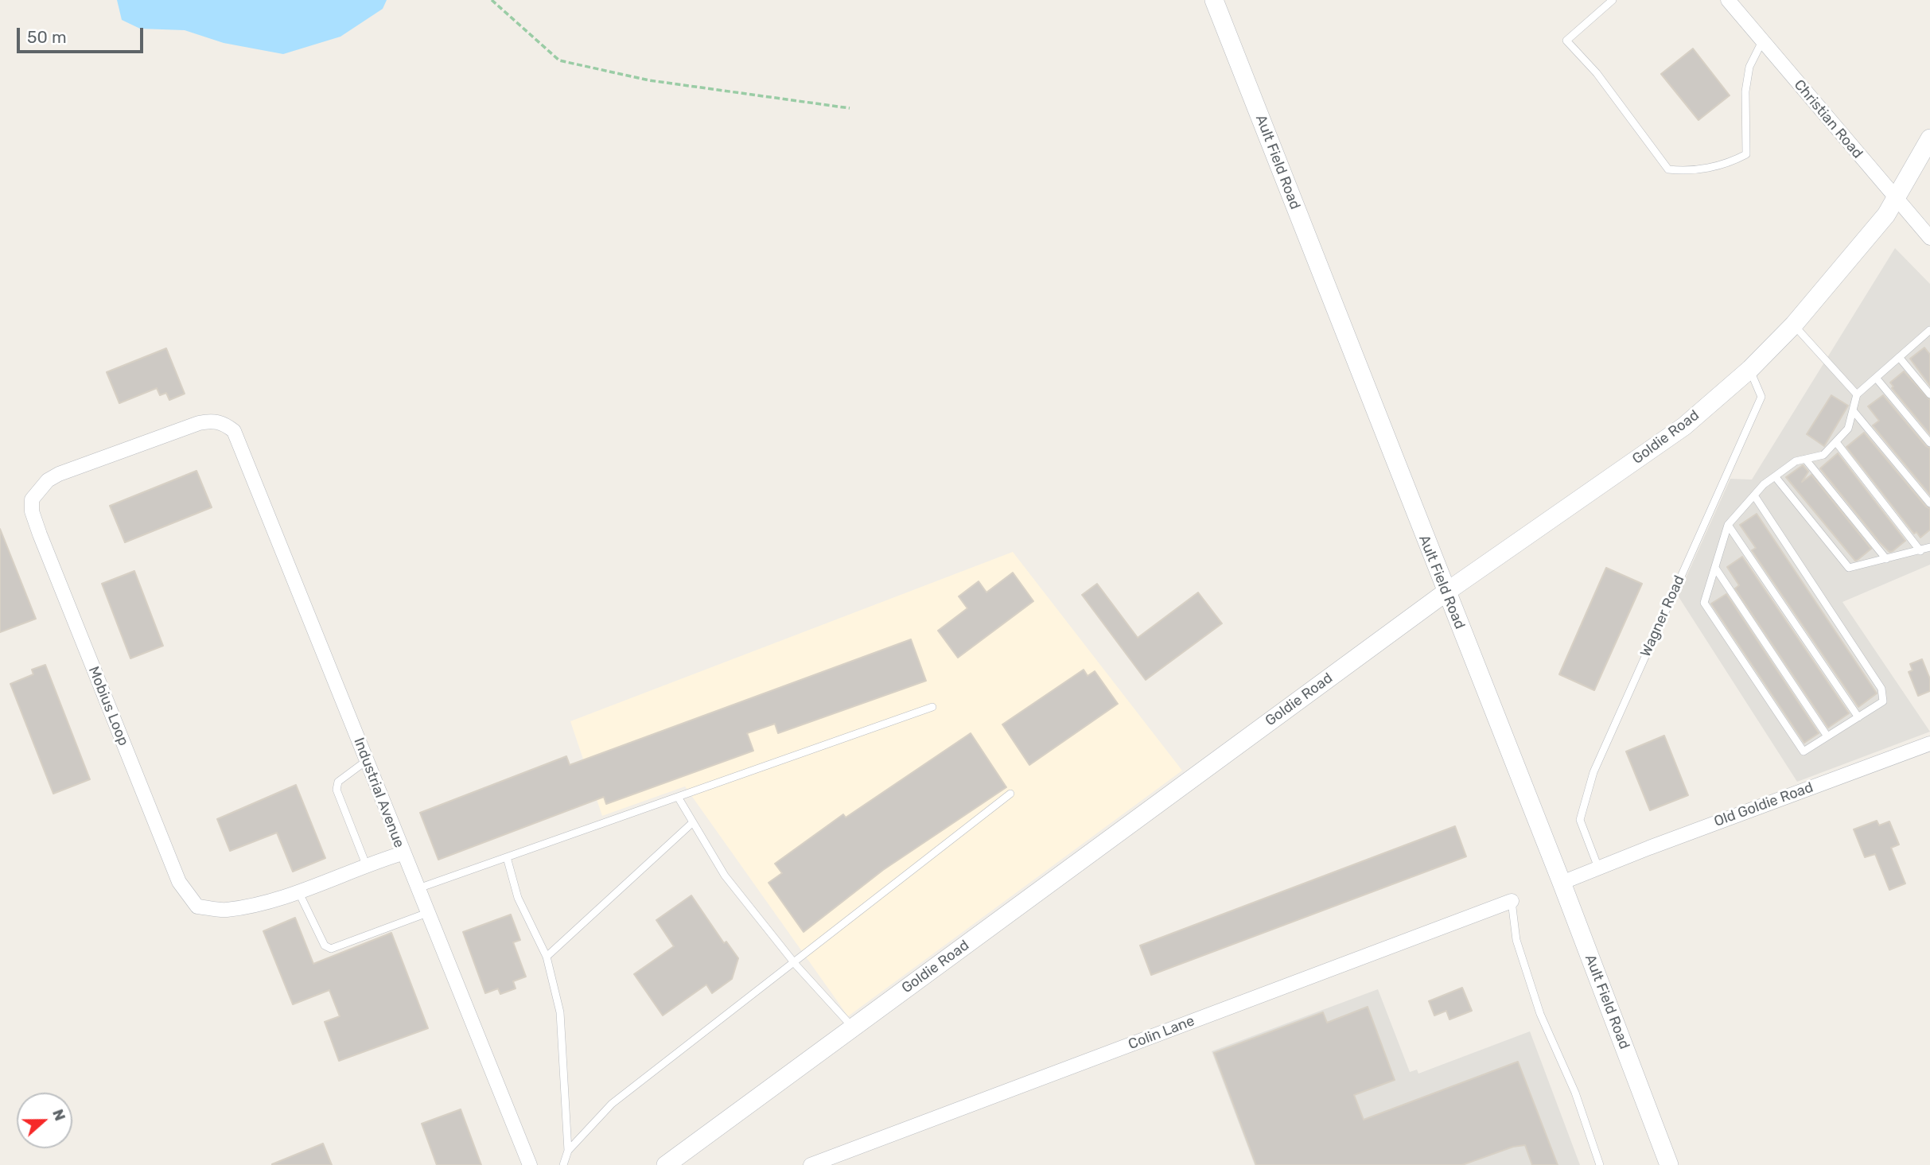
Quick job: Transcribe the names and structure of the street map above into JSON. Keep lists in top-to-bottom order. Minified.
{"streets":{"street":["Christian Road","Ault Field Road","Goldie Road","Mobius Loop","Industrial Avenue","Old Goldie Road","Colin Lane"],"lane":["Wagner Road"]},"crossings":[["Christian Road","Goldie Road"],["Ault Field Road","Goldie Road"],["Goldie Road","Wagner Road"],["Wagner Road","Old Goldie Road"],["Mobius Loop","Industrial Avenue"]],"scale_bar":"50 m","north":"right"}
